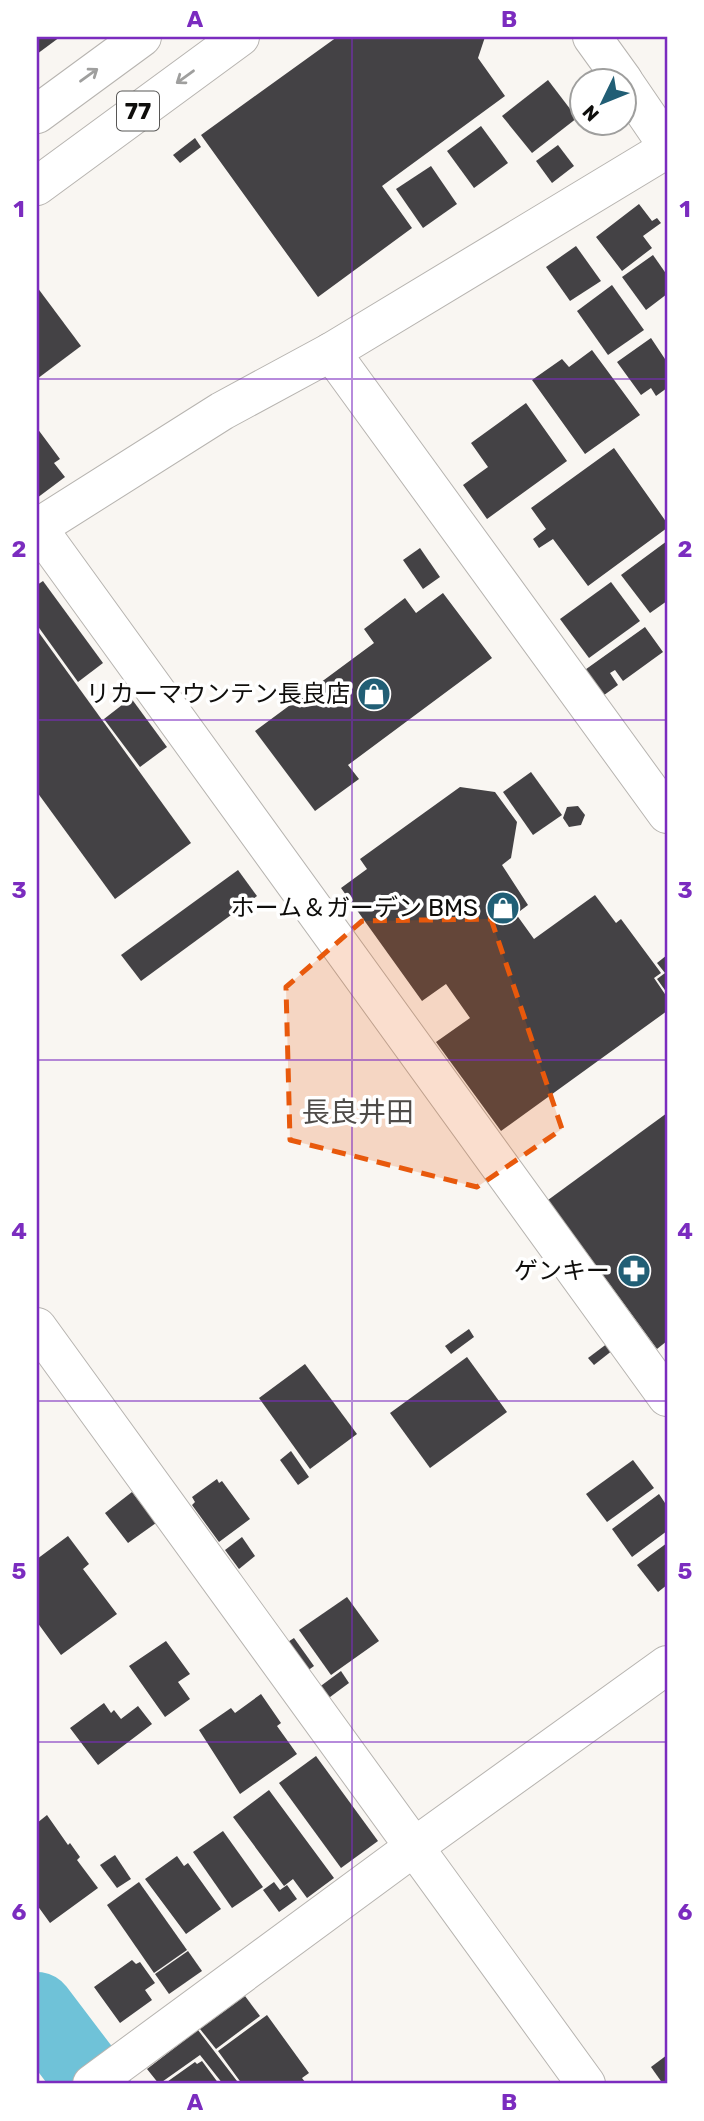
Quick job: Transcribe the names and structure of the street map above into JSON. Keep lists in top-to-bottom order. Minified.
{"streets":{"street":["77"]},"districts":["長良井田"],"places":{"shop":["リカーマウンテン長良店","ホーム＆ガーデン BMS"],"pharmacy":["ゲンキー"]},"north":"bottom left","grid":{"columns":["A","B"],"rows":["1","2","3","4","5","6"]}}
